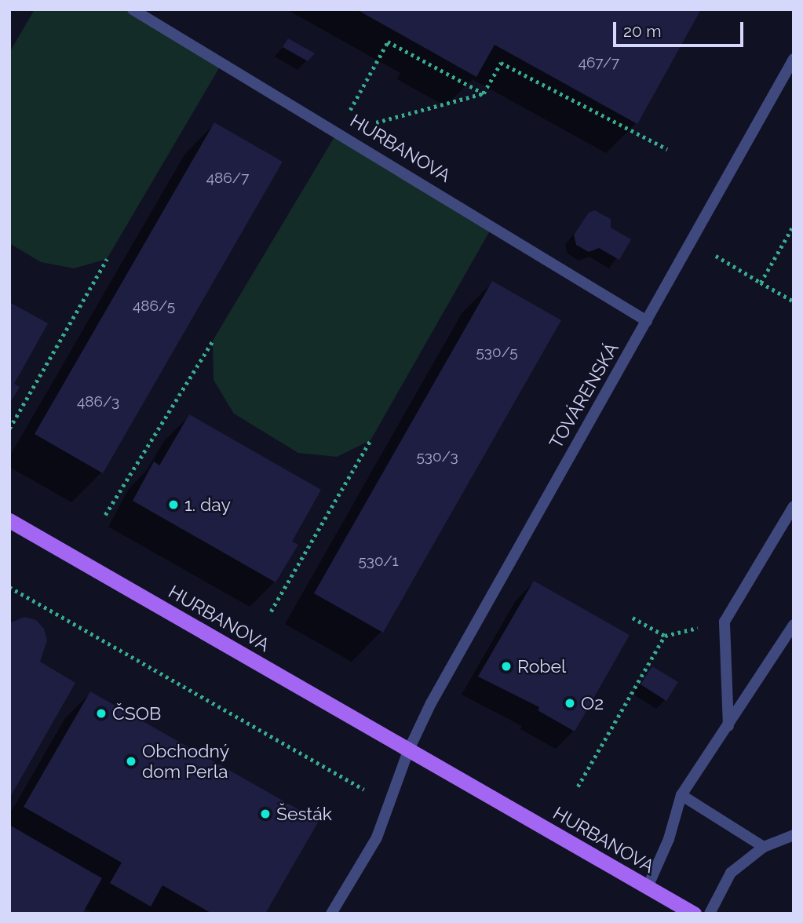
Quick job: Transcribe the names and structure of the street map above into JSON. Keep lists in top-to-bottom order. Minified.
{"streets":{"main road":["HURBANOVA"],"street":["TOVÁRENSKÁ"]},"crossings":[["HURBANOVA","TOVÁRENSKÁ"]],"places":["1. day","Robel","O2","ČSOB","Obchodný dom Perla","Šesták"],"house_numbers":["467/7","486/7","486/5","530/5","486/3","530/3","530/1"],"scale_bar":"20 m"}
